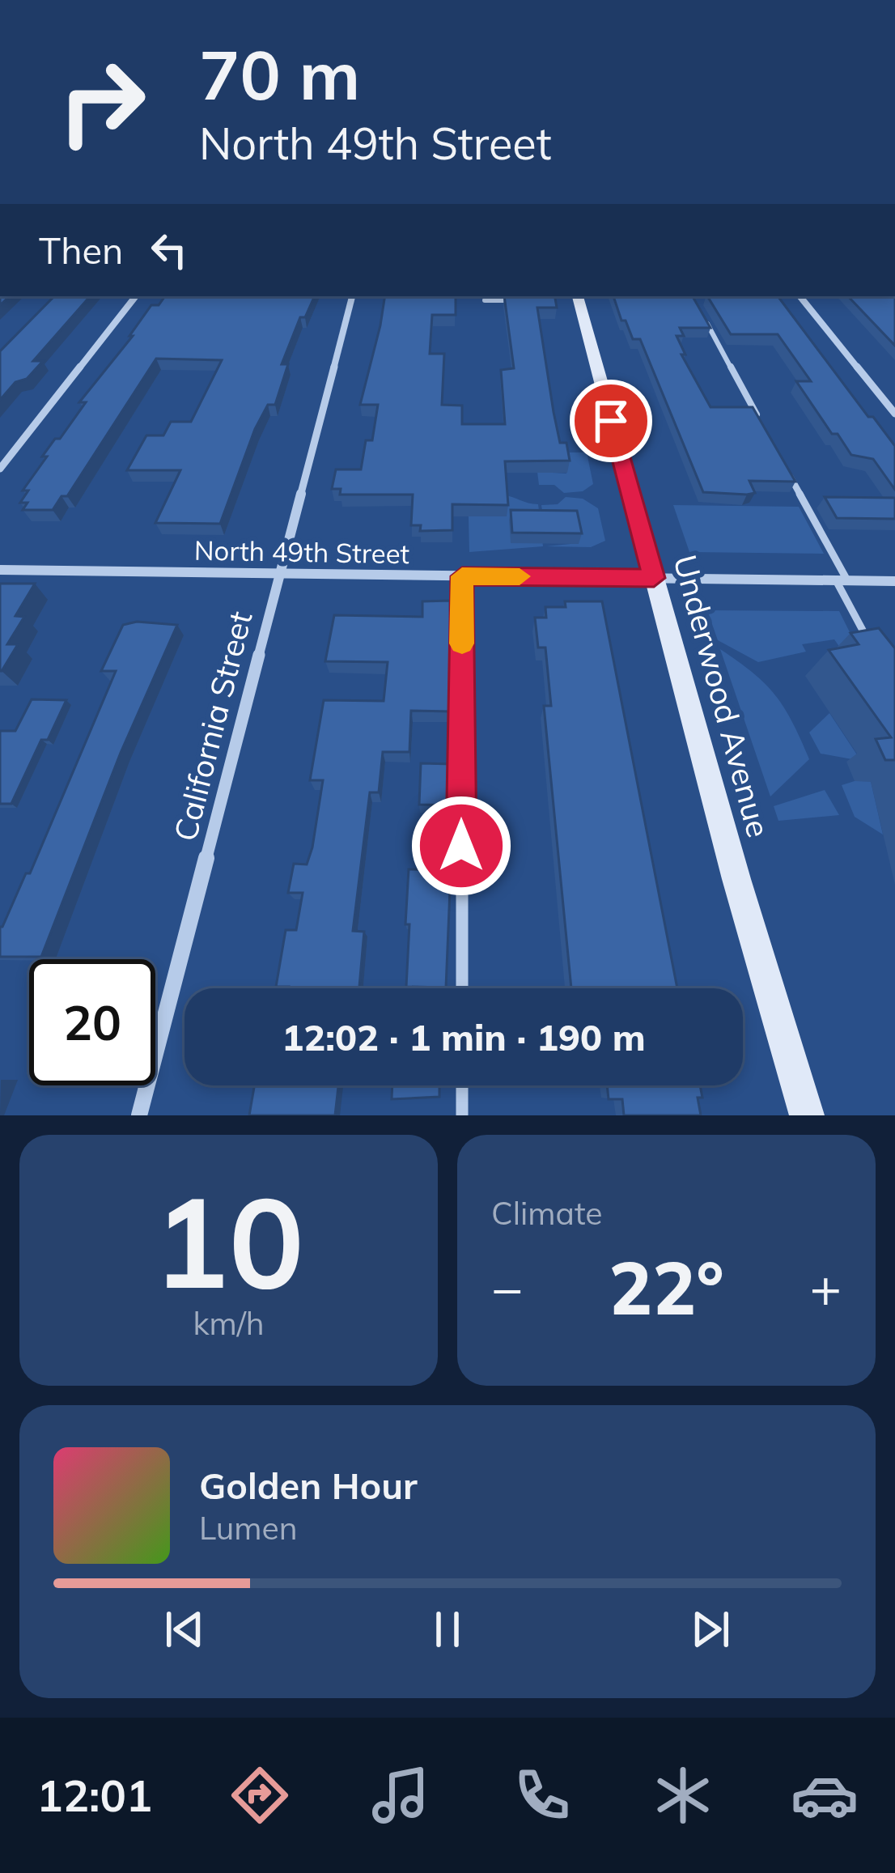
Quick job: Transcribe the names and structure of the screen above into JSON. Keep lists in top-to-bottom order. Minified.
{"streets":{"main road":["Underwood Avenue"],"street":["North 49th Street","California Street"]},"crossings":[["North 49th Street","Underwood Avenue"],["North 49th Street","California Street"]],"page":{"turn":["70 m","North 49th Street"],"then":"Then","limit":"20","trip":"12:02 · 1 min · 190 m","tile":[["10","km/h"],"Climate"],"heat":["−","22°","+"],"song":["Golden Hour","Lumen"],"tabs":"12:01"}}
